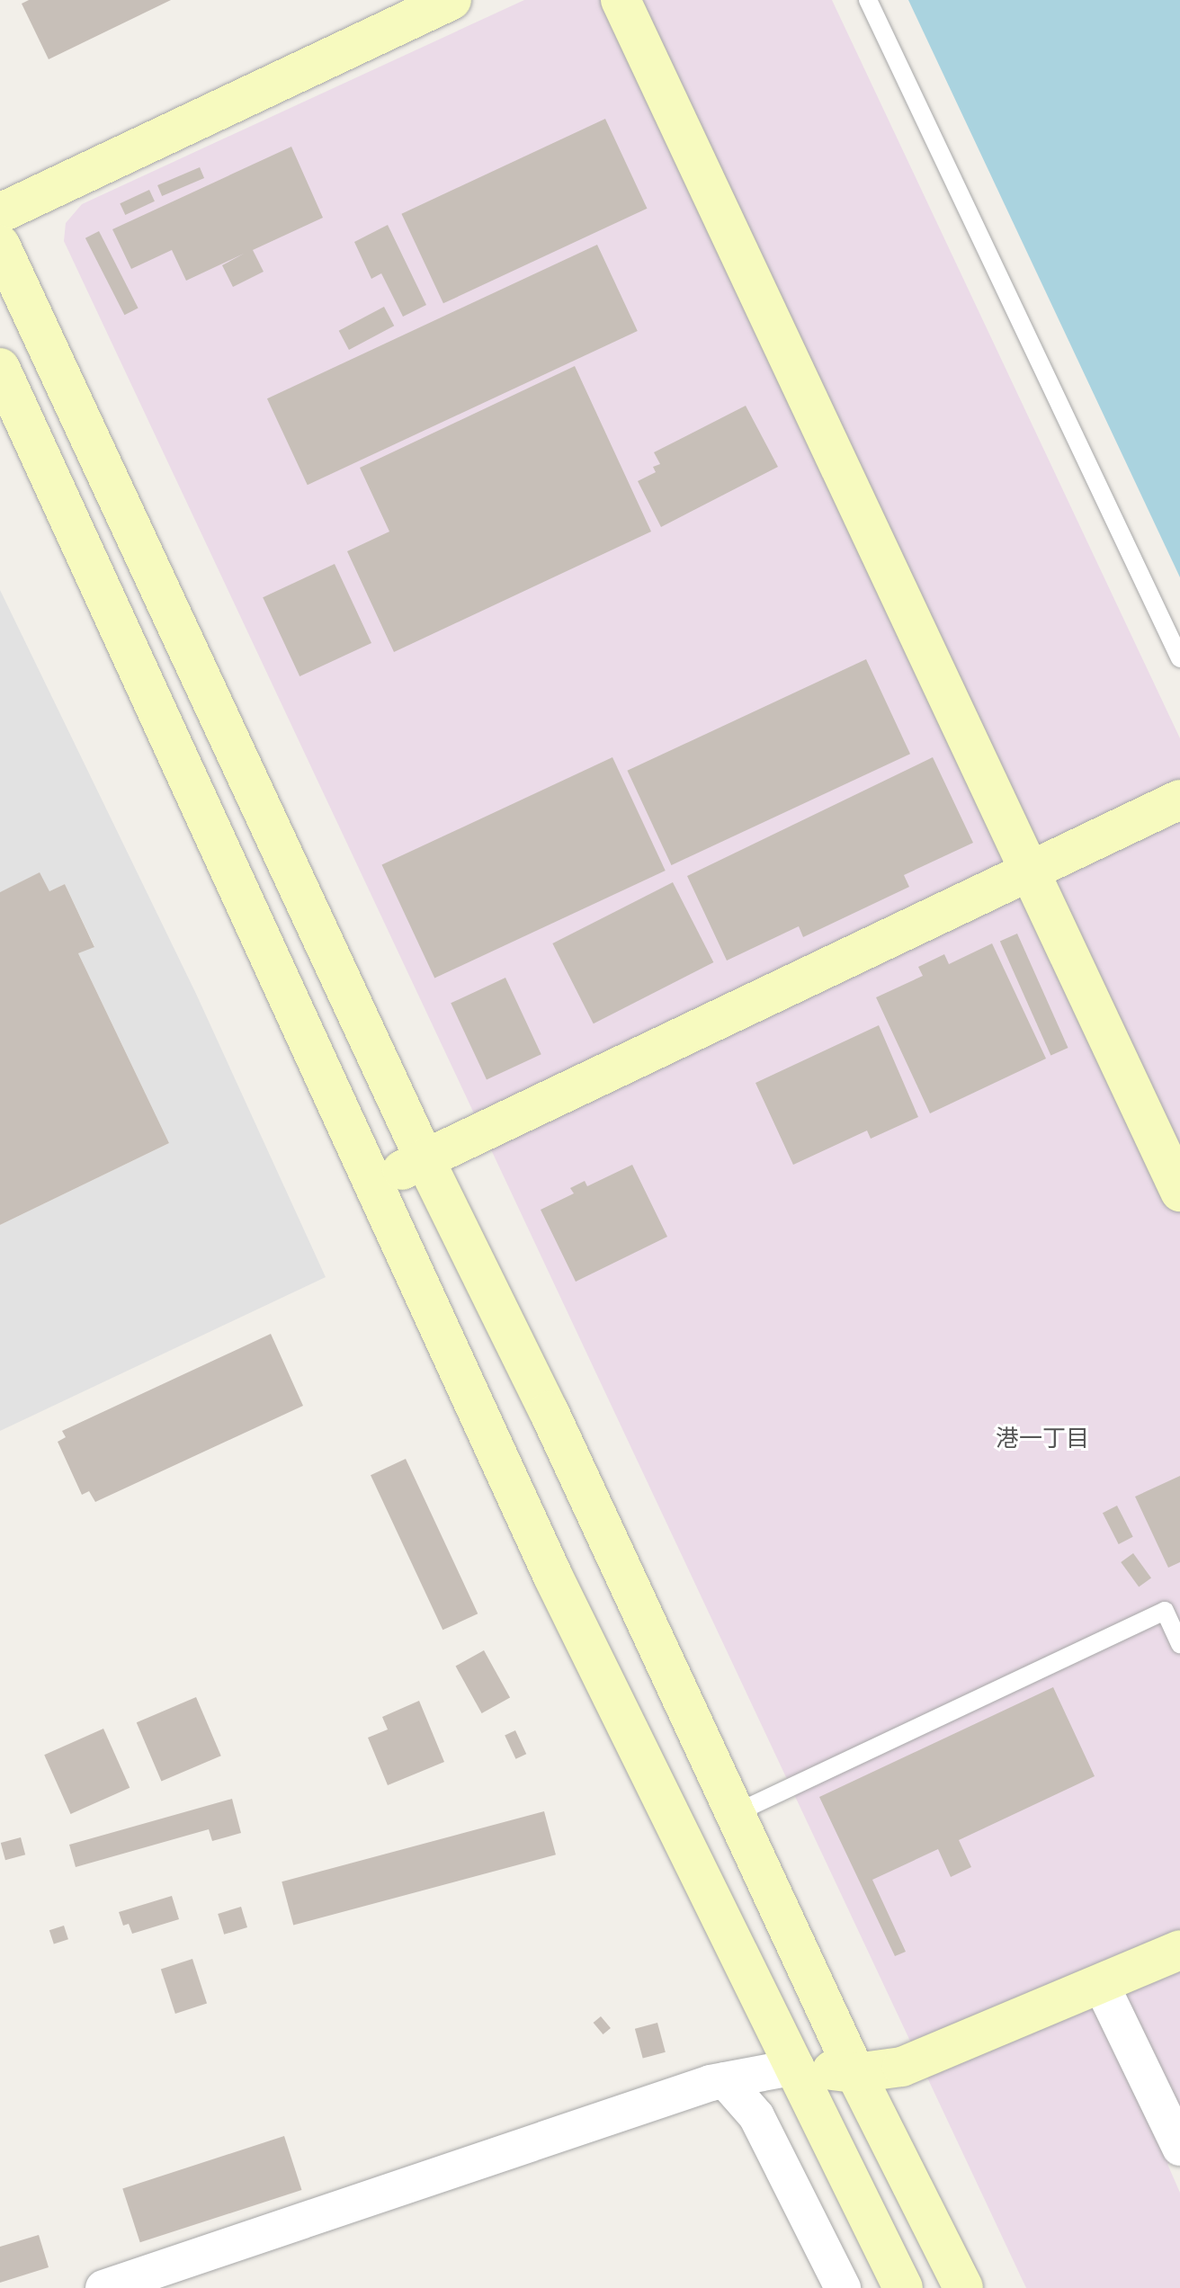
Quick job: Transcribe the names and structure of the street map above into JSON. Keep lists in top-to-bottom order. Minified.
{"districts":["港一丁目"]}
